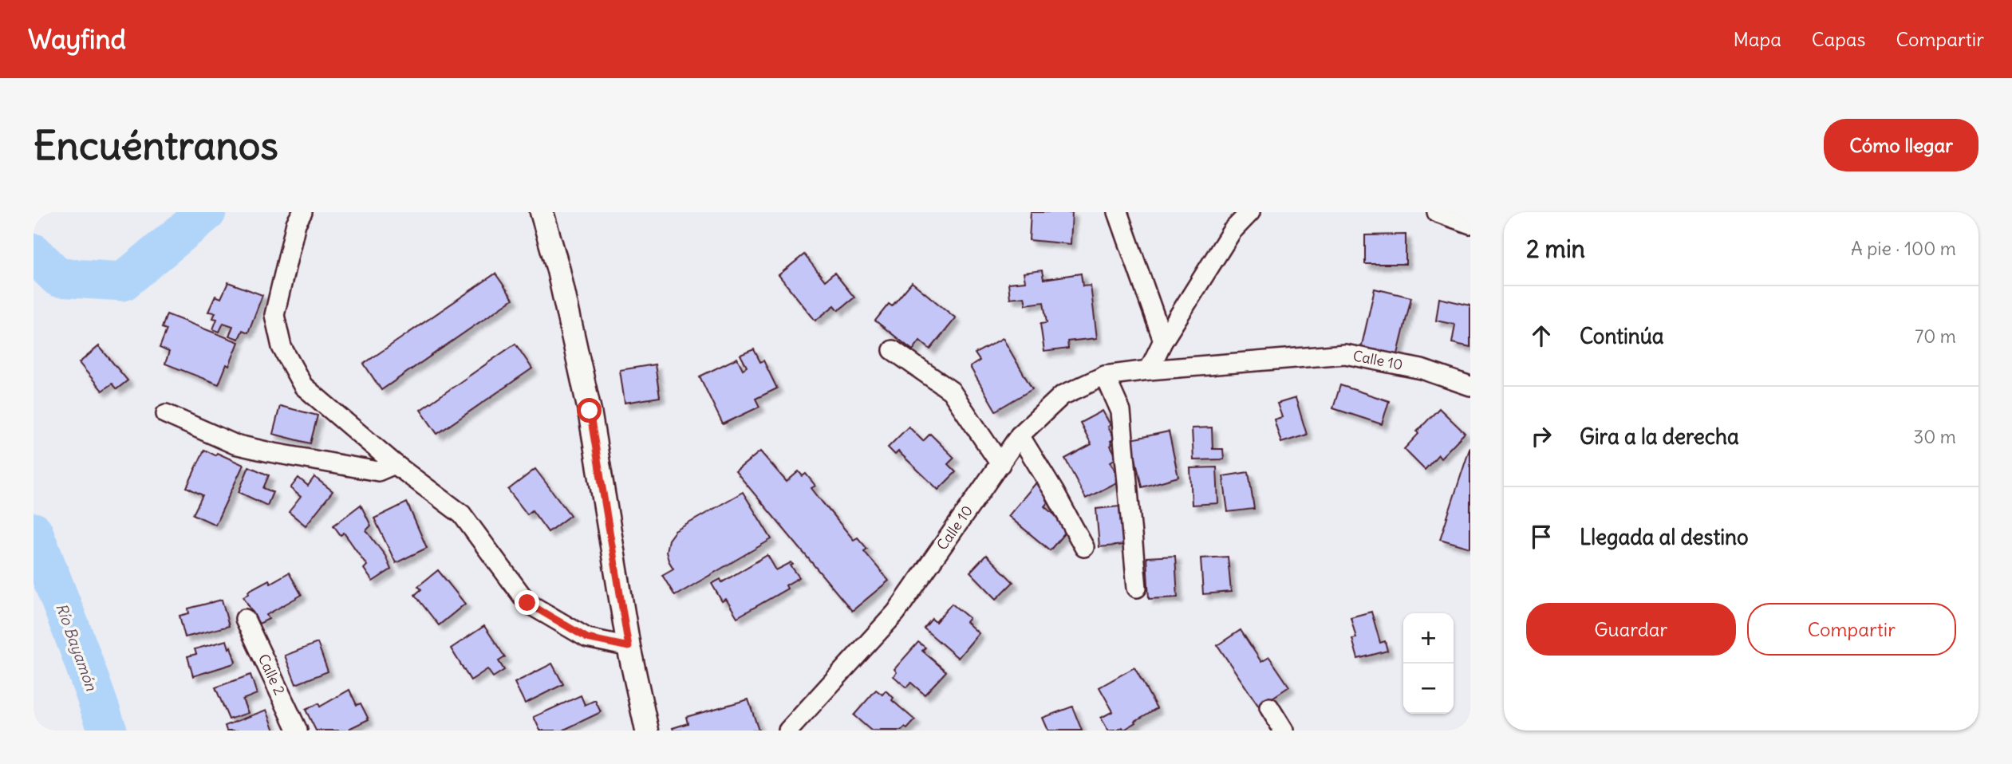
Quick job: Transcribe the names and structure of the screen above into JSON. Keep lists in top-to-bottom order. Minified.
{"streets":{"street":["Calle 10","Calle 2"]},"water":["Río Bayamón"],"page":{"header":"Wayfind","nav":["Mapa","Capas","Compartir"],"buttons":["Cómo llegar",["Guardar","Compartir"]],"title":"Encuéntranos","heading":["2 min","A pie · 100 m"],"list":[["Continúa","70 m"],["Gira a la derecha","30 m"],"Llegada al destino"],"map_buttons":["+","−"]}}
